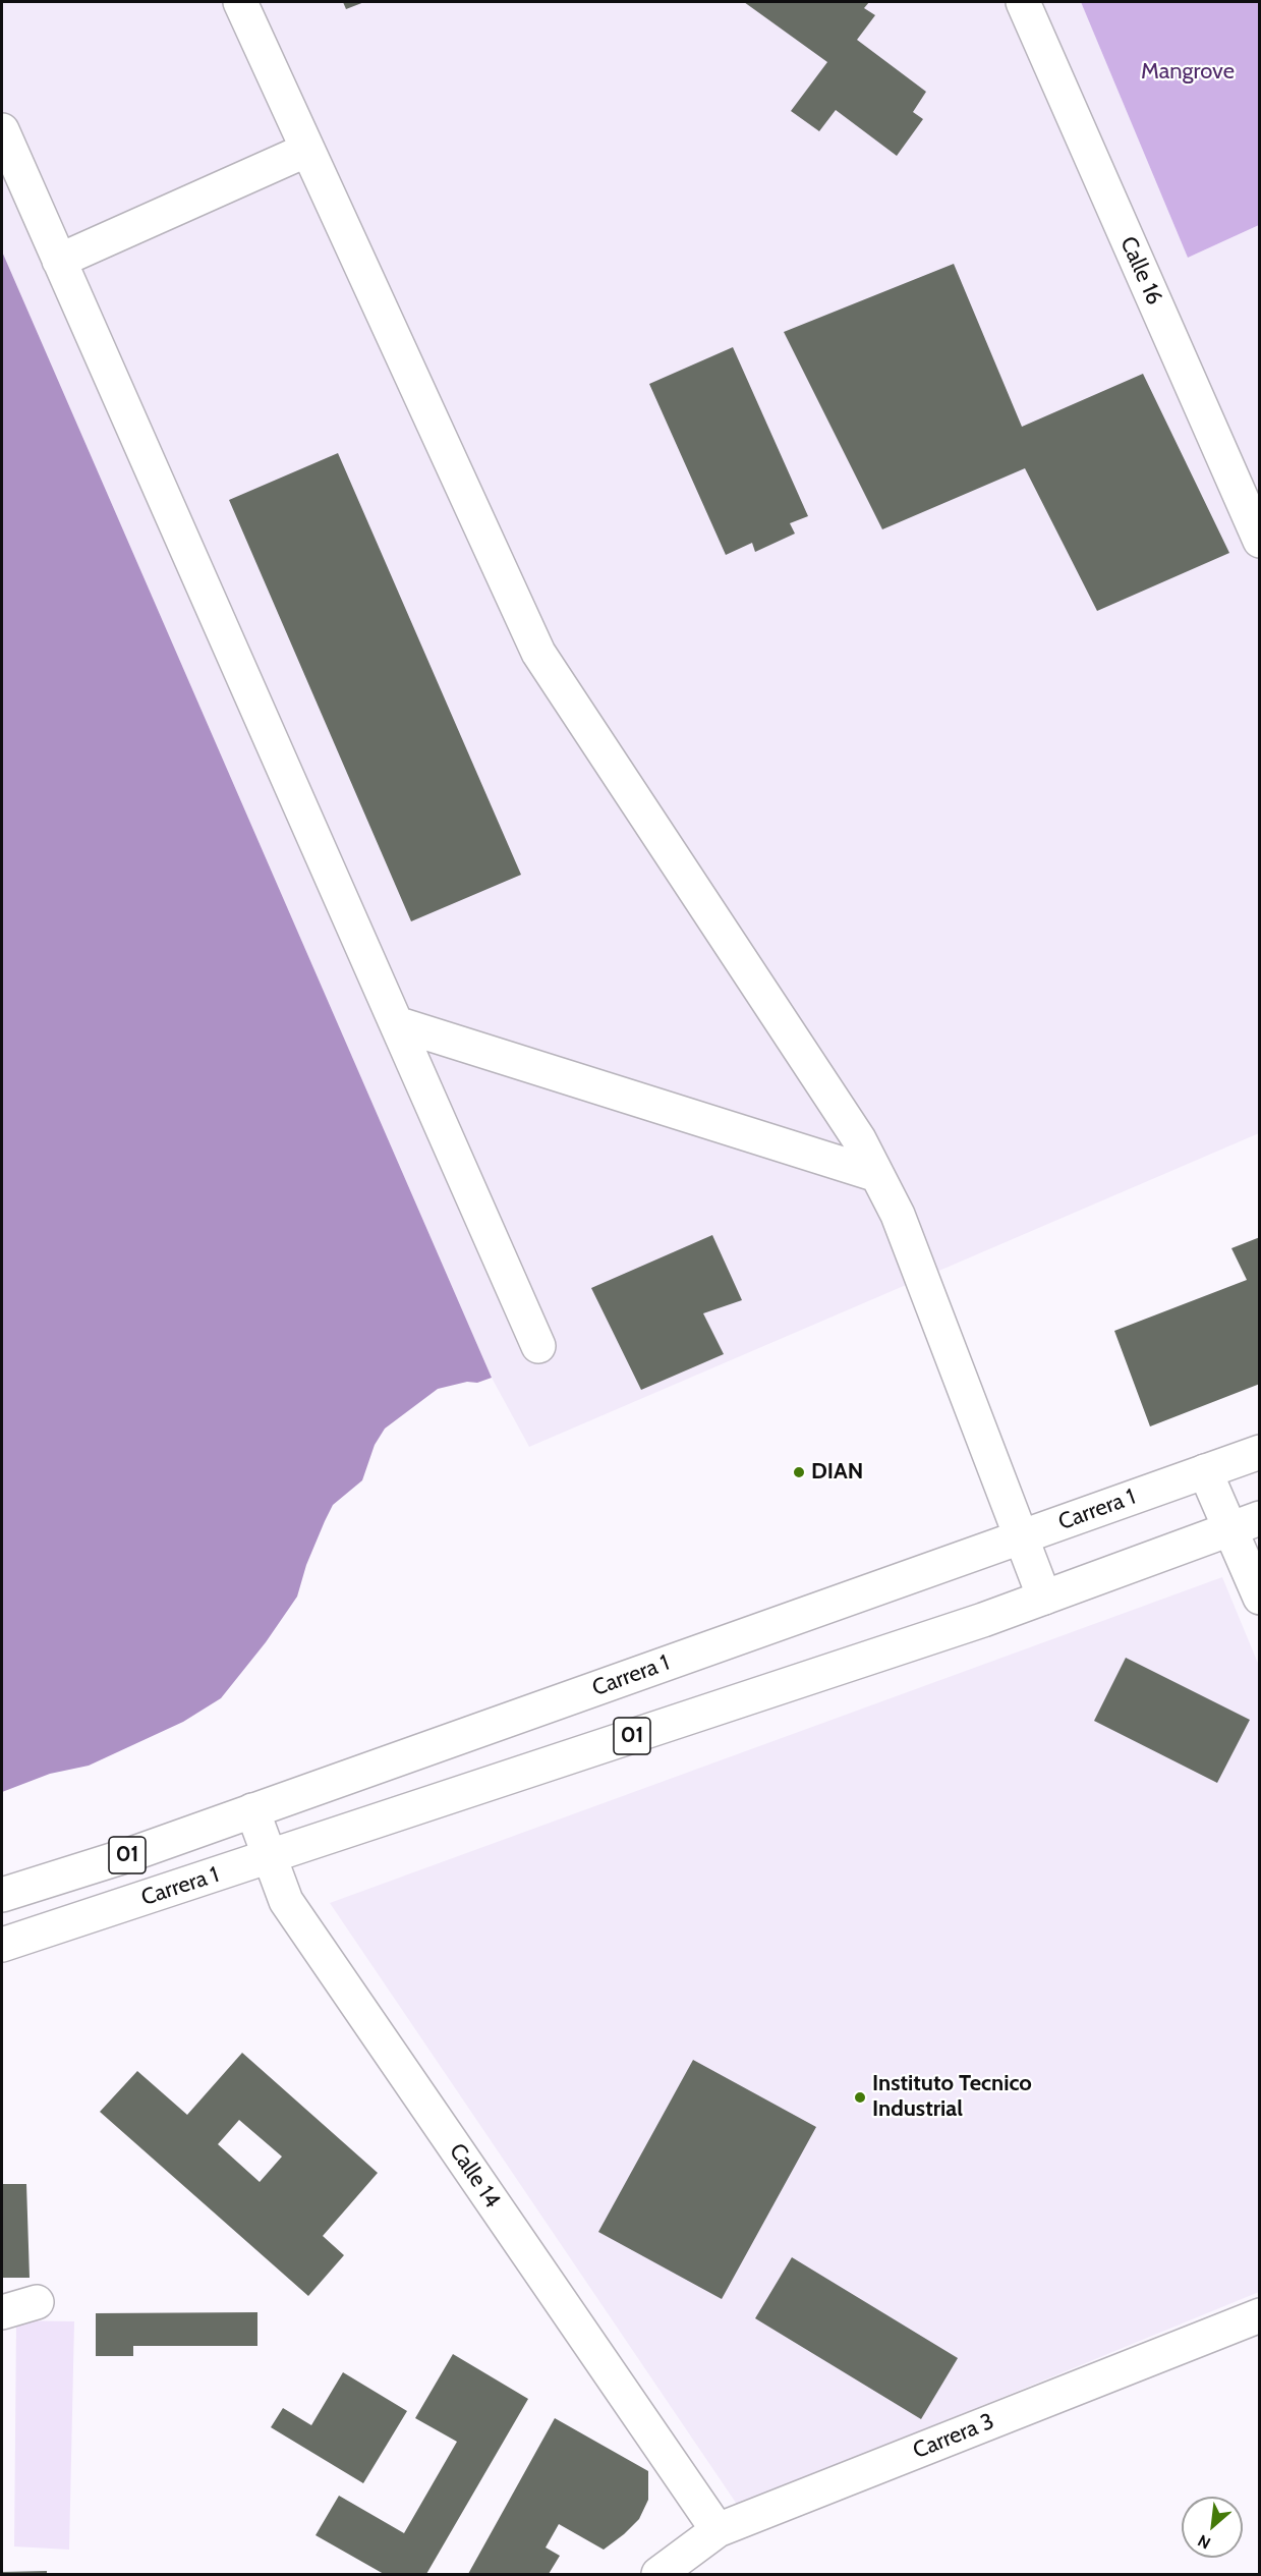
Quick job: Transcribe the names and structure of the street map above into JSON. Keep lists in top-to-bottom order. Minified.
{"streets":{"main road":["Calle 16","Carrera 1","01","Calle 14","Carrera 3"]},"crossings":[["Carrera 1","Calle 14"],["Calle 14","Carrera 3"]],"parks":["Mangrove"],"places":["DIAN","Instituto Tecnico Industrial"],"north":"bottom left"}
